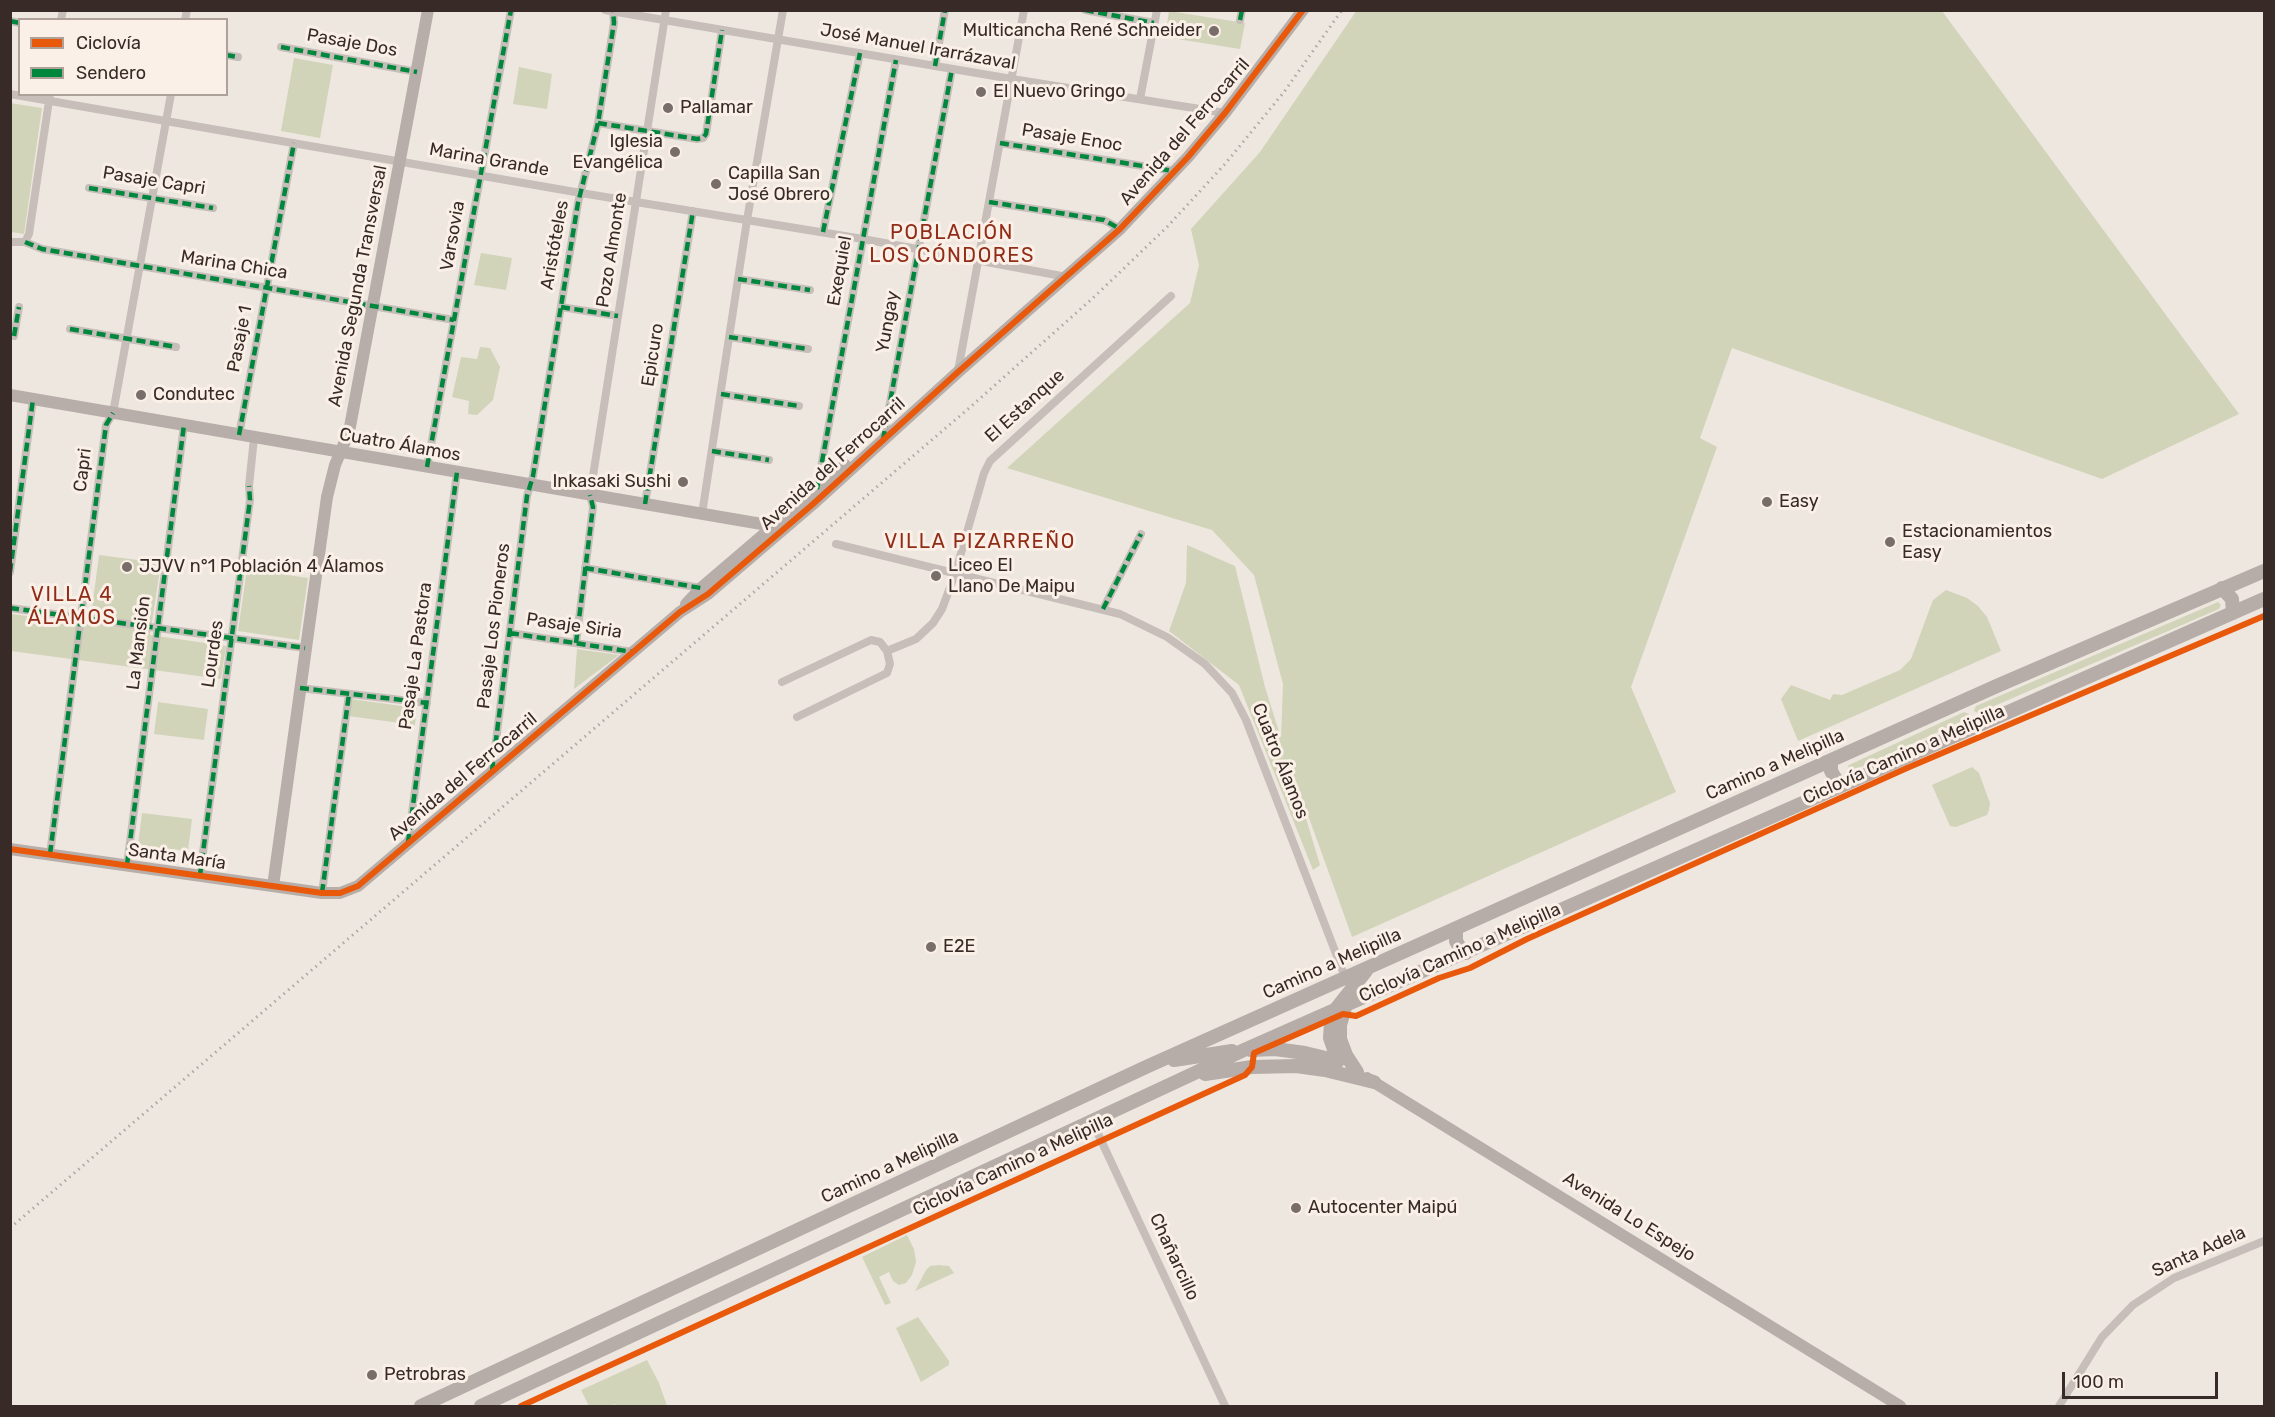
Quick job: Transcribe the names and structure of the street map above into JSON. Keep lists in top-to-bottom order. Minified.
{"streets":{"main road":["Camino a Melipilla"],"street":["Pasaje Dos","José Manuel Irarrázaval","Avenida del Ferrocarril","Pasaje Enoc","Marina Grande","Pasaje Capri","Varsovia","Aristóteles","Pozo Almonte","Marina Chica","Exequiel","Avenida Segunda Transversal","Yungay","Pasaje 1","Epicuro","El Estanque","Cuatro Álamos","Capri","Pasaje Los Pioneros","Pasaje Siria","La Mansión","Lourdes","Pasaje La Pastora","Santa María","Avenida Lo Espejo","Santa Adela","Chañarcillo"],"cycle path":["Ciclovía Camino a Melipilla"]},"crossings":[["Pasaje Dos","Avenida Segunda Transversal"],["José Manuel Irarrázaval","Avenida del Ferrocarril"],["José Manuel Irarrázaval","Aristóteles"],["José Manuel Irarrázaval","Pozo Almonte"],["José Manuel Irarrázaval","Exequiel"],["José Manuel Irarrázaval","Yungay"],["Avenida del Ferrocarril","Pasaje Enoc"],["Avenida del Ferrocarril","Marina Grande"],["Avenida del Ferrocarril","Exequiel"],["Avenida del Ferrocarril","Yungay"],["Avenida del Ferrocarril","Cuatro Álamos"],["Avenida del Ferrocarril","Pasaje Los Pioneros"],["Avenida del Ferrocarril","Pasaje Siria"],["Avenida del Ferrocarril","Pasaje La Pastora"],["Avenida del Ferrocarril","Santa María"],["Marina Grande","Varsovia"],["Marina Grande","Aristóteles"],["Marina Grande","Pozo Almonte"],["Marina Grande","Exequiel"],["Marina Grande","Avenida Segunda Transversal"],["Marina Grande","Yungay"],["Marina Grande","Pasaje 1"],["Marina Grande","Epicuro"],["Marina Grande","Capri"],["Pasaje Capri","Capri"],["Varsovia","Marina Chica"],["Varsovia","Cuatro Álamos"],["Aristóteles","Cuatro Álamos"],["Aristóteles","Pasaje Los Pioneros"],["Pozo Almonte","Cuatro Álamos"],["Pozo Almonte","Pasaje Siria"],["Marina Chica","Avenida Segunda Transversal"],["Marina Chica","Pasaje 1"],["Marina Chica","Capri"],["Avenida Segunda Transversal","Cuatro Álamos"],["Avenida Segunda Transversal","Santa María"],["Pasaje 1","Cuatro Álamos"],["Epicuro","Cuatro Álamos"],["El Estanque","Cuatro Álamos"],["Cuatro Álamos","Capri"],["Cuatro Álamos","Pasaje Los Pioneros"],["Cuatro Álamos","La Mansión"],["Cuatro Álamos","Lourdes"],["Cuatro Álamos","Pasaje La Pastora"],["Cuatro Álamos","Camino a Melipilla"],["Capri","Santa María"],["Pasaje Los Pioneros","Pasaje Siria"],["La Mansión","Santa María"],["Lourdes","Santa María"]],"districts":["POBLACIÓN LOS CÓNDORES","VILLA PIZARREÑO","VILLA 4 ÁLAMOS"],"places":["Multicancha René Schneider","El Nuevo Gringo","Pallamar","Iglesia Evangélica","Capilla San José Obrero","Condutec","Inkasaki Sushi","Easy","Estacionamientos Easy","JJVV n°1 Población 4 Álamos","Liceo El Llano De Maipu","E2E","Autocenter Maipú","Petrobras"],"legend":["Ciclovía","Sendero"],"scale_bar":"100 m"}
